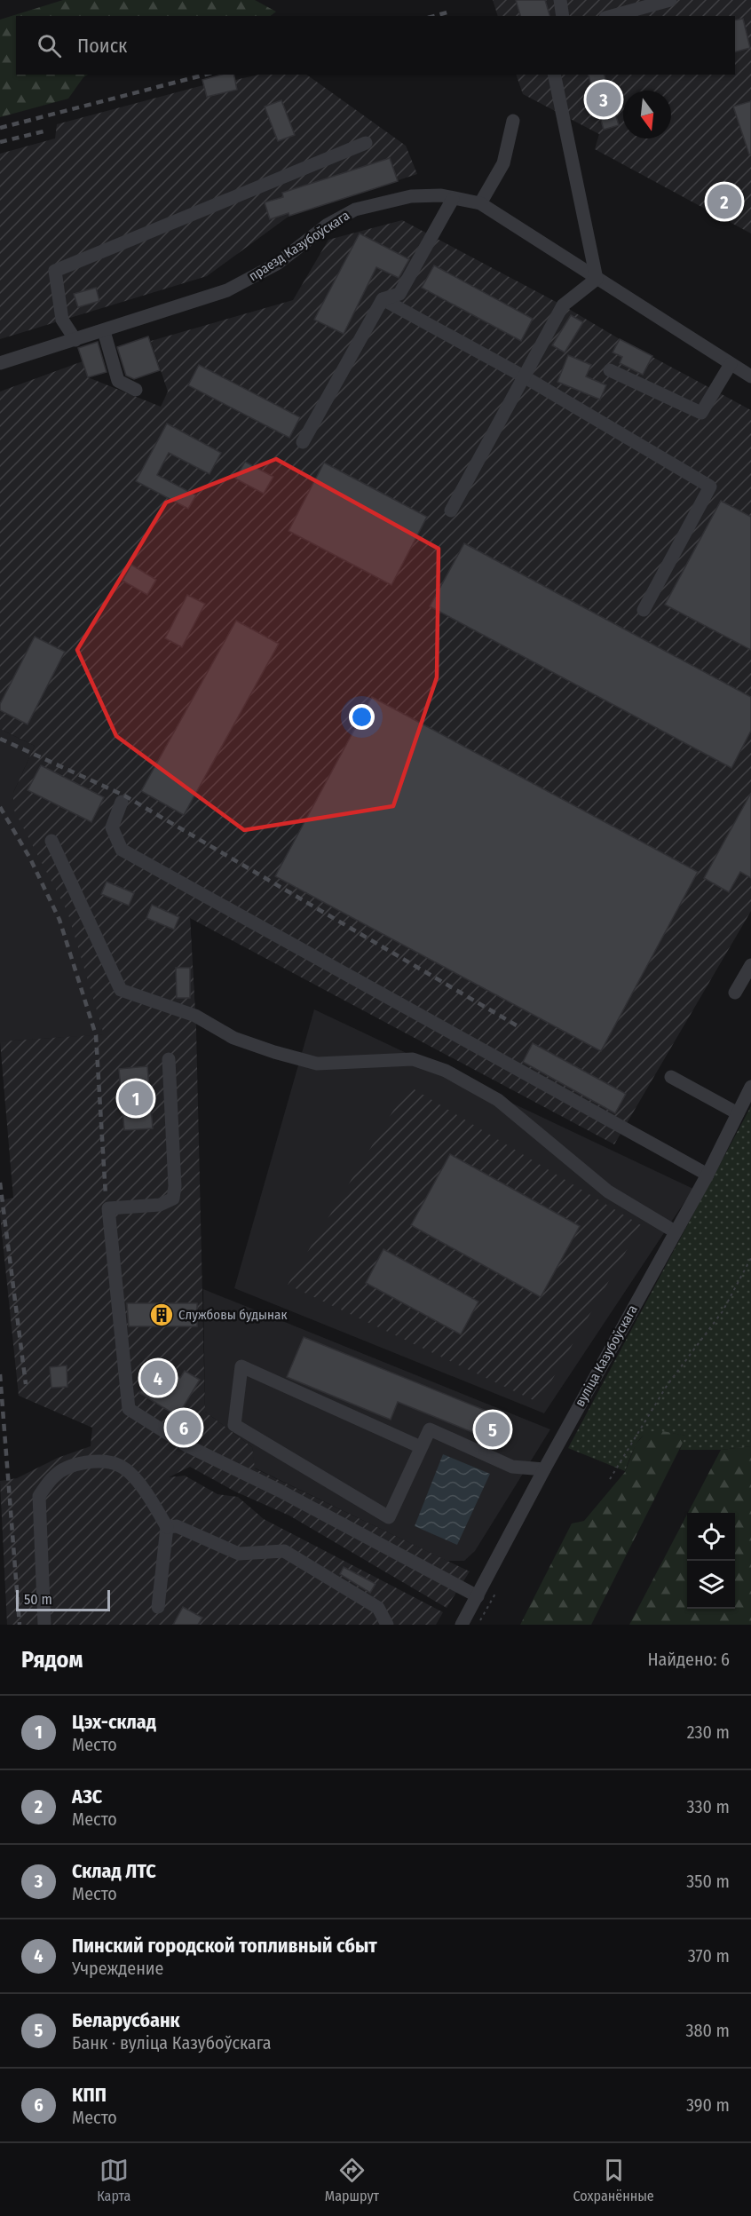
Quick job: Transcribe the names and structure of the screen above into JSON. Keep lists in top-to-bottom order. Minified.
{"streets":{"street":["праезд Казубоўскага","вуліца Казубоўскага"]},"places":{"building":["Службовы будынак"]},"scale_bar":"50 m","north":"bottom","page":{"search":"Поиск","pins":["3","2","1","4","6","5"],"scale":"50 m","heading":["Рядом","Найдено: 6"],"list":[{"mark":"1","name":"Цэх-склад","note":"Место","value":"230 m"},{"mark":"2","name":"АЗС","note":"Место","value":"330 m"},{"mark":"3","name":"Склад ЛТС","note":"Место","value":"350 m"},{"mark":"4","name":"Пинский городской топливный сбыт","note":"Учреждение","value":"370 m"},{"mark":"5","name":"Беларусбанк","note":"Банк · вуліца Казубоўскага","value":"380 m"},{"mark":"6","name":"КПП","note":"Место","value":"390 m"}],"nav":["Карта","Маршрут","Сохранённые"]}}
